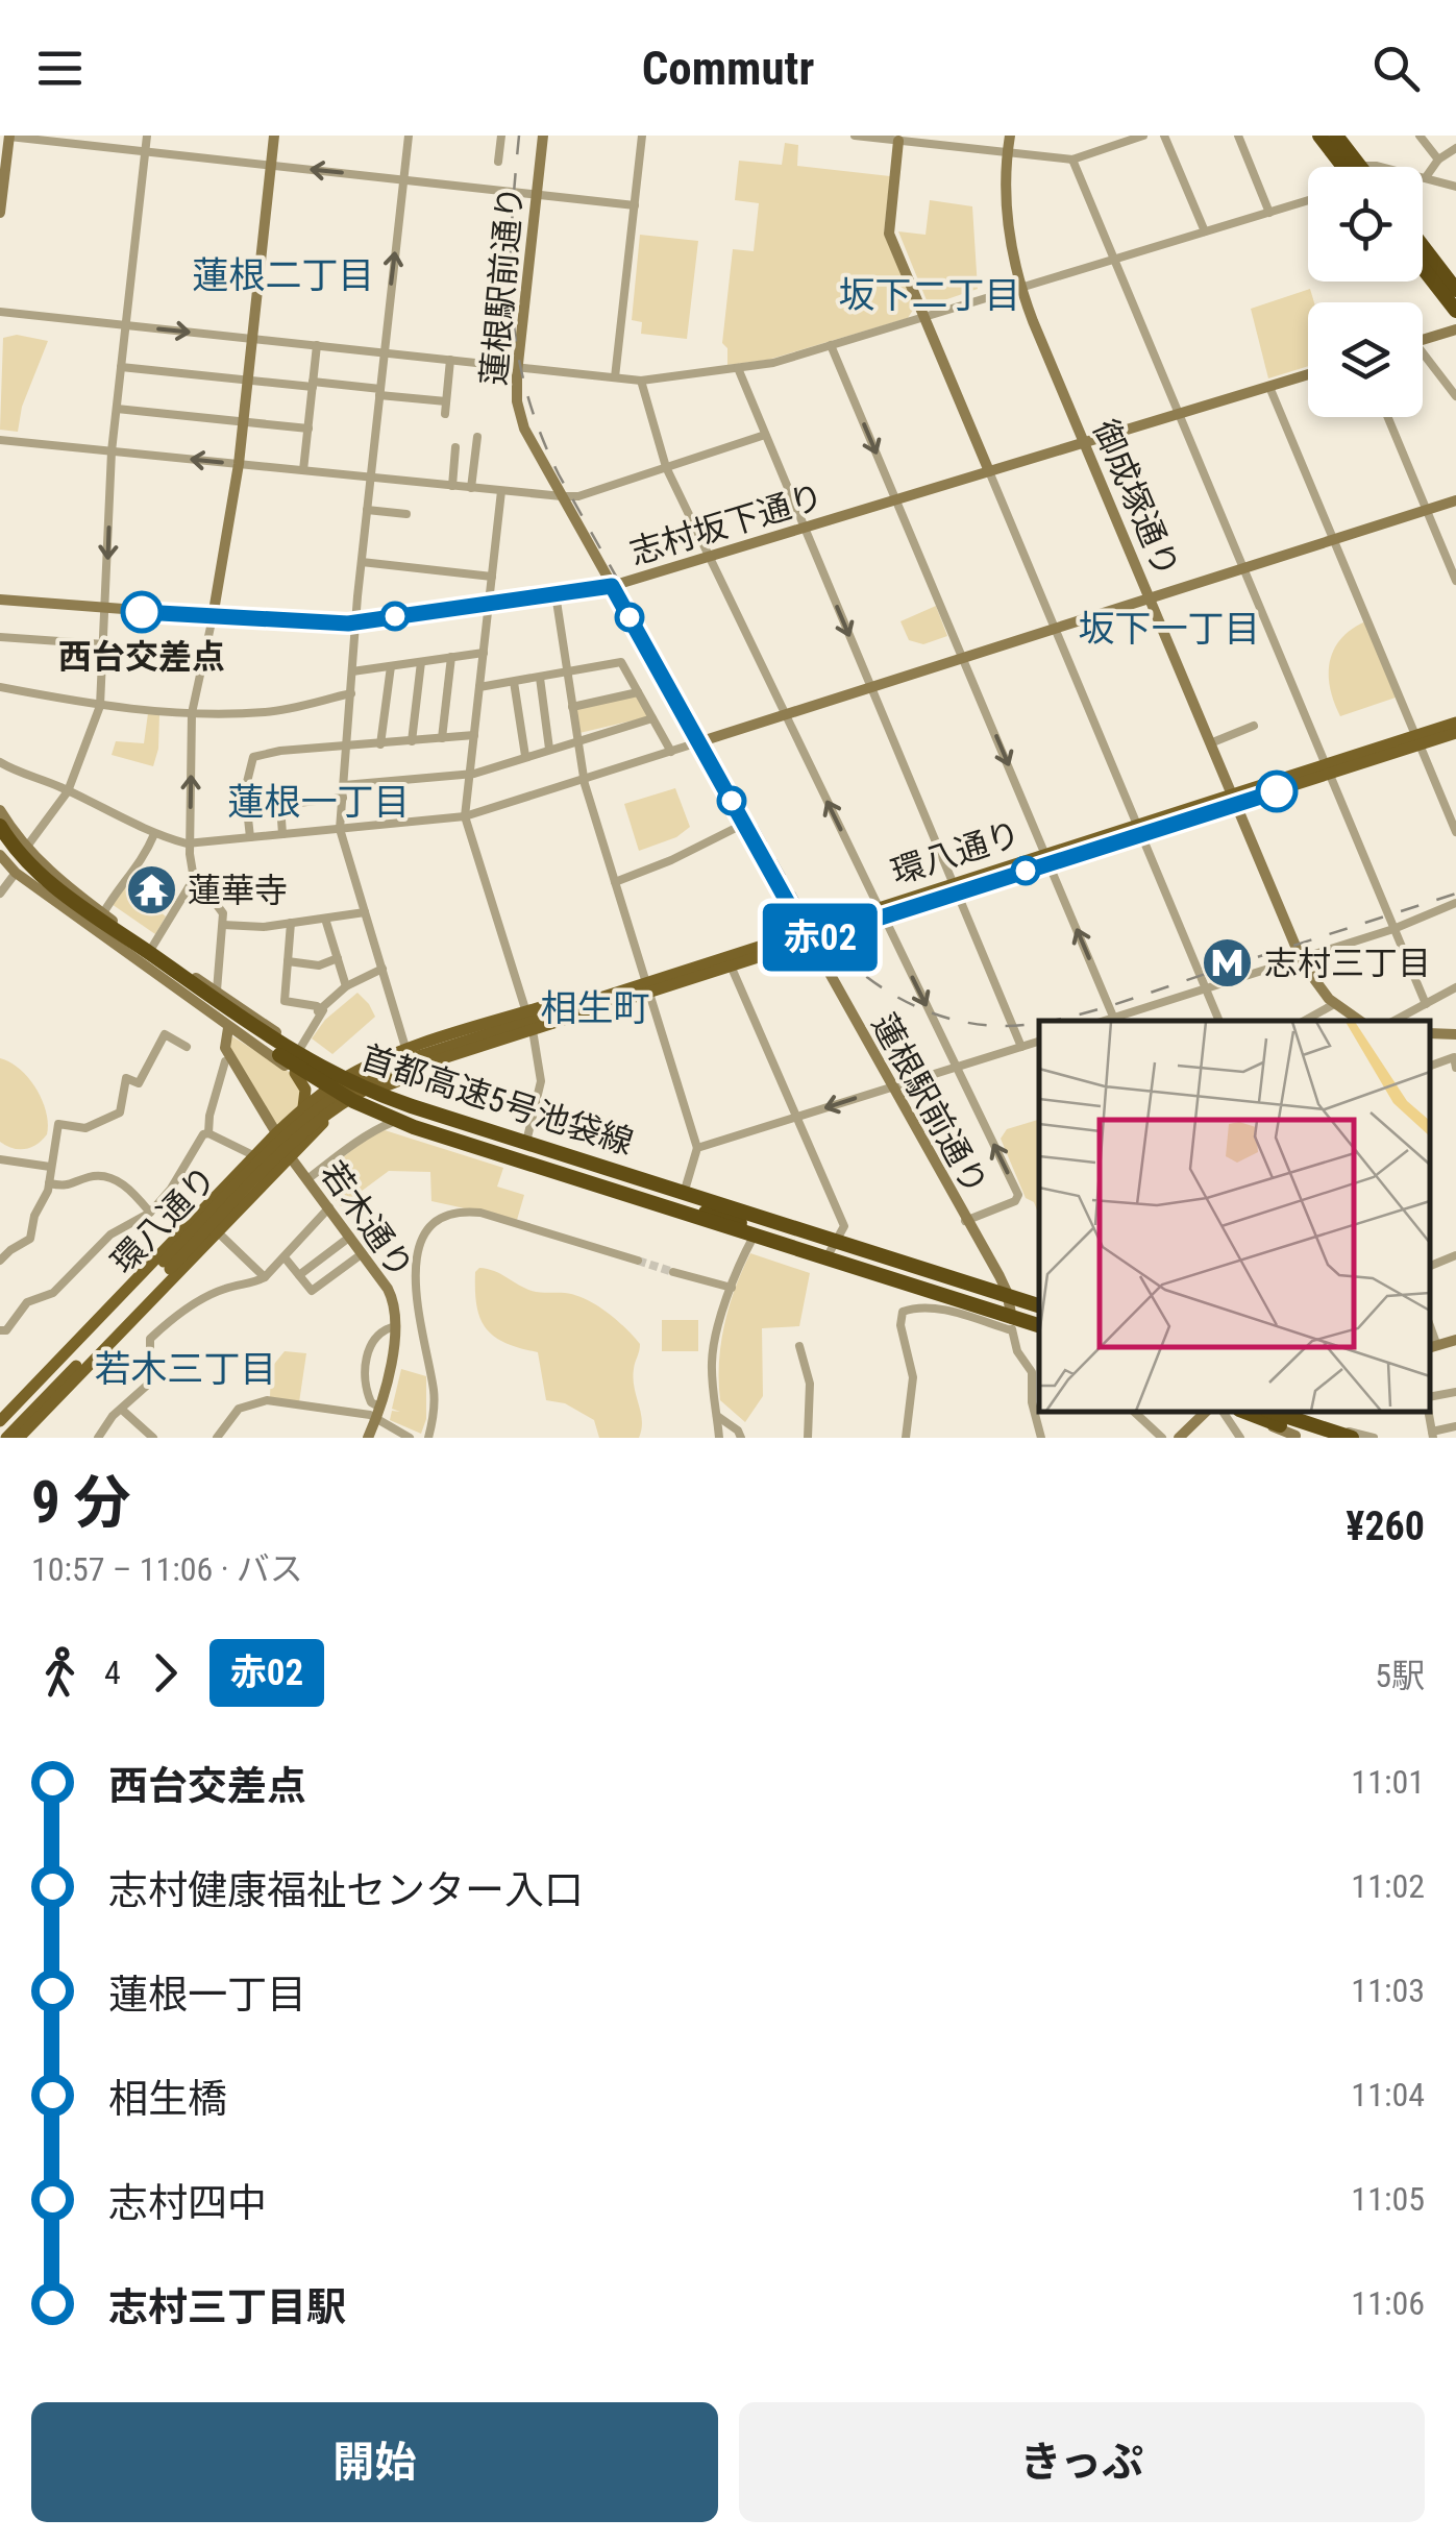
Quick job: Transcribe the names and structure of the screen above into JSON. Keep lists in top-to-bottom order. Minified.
{"streets":{"highway":["首都高速5号池袋線"],"main road":["環八通り"],"street":["蓮根駅前通り","御成塚通り","志村坂下通り","若木通り"]},"crossings":[["蓮根駅前通り","志村坂下通り"],["蓮根駅前通り","環八通り"],["御成塚通り","志村坂下通り"],["御成塚通り","環八通り"]],"districts":["蓮根二丁目","坂下二丁目","坂下一丁目","蓮根一丁目","相生町","若木三丁目"],"places":{"other":["西台交差点"],"temple":["蓮華寺"],"metro station":["志村三丁目"]},"lines":["bus line 赤02"],"page":{"header":"Commutr","on_map":"赤02","heading":["9 分","10:57 – 11:06 · バス","¥260"],"legs":["4","赤02","5駅"],"list":[{"name":"西台交差点","value":"11:01"},{"name":"志村健康福祉センター入口","value":"11:02"},{"name":"蓮根一丁目","value":"11:03"},{"name":"相生橋","value":"11:04"},{"name":"志村四中","value":"11:05"},{"name":"志村三丁目駅","value":"11:06"}],"buttons":["開始","きっぷ"]}}
